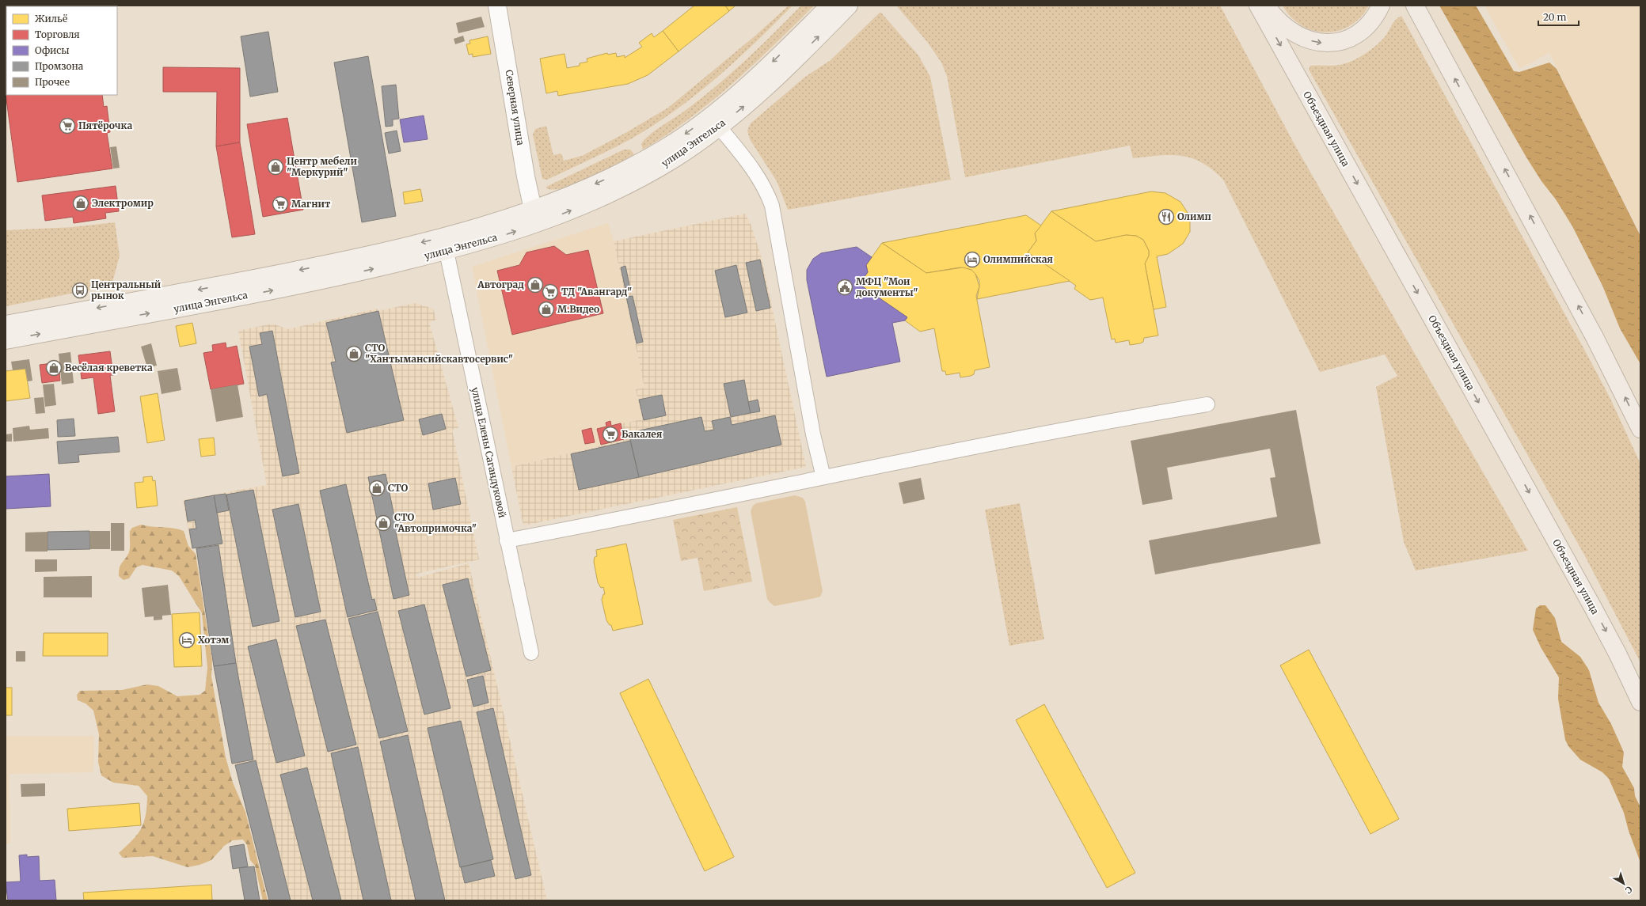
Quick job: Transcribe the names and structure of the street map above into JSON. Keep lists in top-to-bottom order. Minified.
{"streets":{"highway":["Объездная улица"],"main road":["улица Энгельса"],"street":["Северная улица","улица Елены Сагандуковой"]},"crossings":[["Северная улица","улица Энгельса"],["улица Энгельса","улица Елены Сагандуковой"]],"places":{"supermarket":["Пятёрочка","Магнит","ТД \"Авангард\"","Бакалея"],"shop":["Центр мебели \"Меркурий\"","Электромир","Автоград","М.Видео","СТО \"Хантымансийскавтосервис\"","Весёлая креветка","СТО","СТО \"Автопримочка\""],"restaurant":["Олимп"],"hotel":["Олимпийская","Хотэм"],"public building":["МФЦ \"Мои документы\""],"bus stop":["Центральный рынок"]},"legend":["Жильё","Торговля","Офисы","Промзона","Прочее"],"scale_bar":"20 m","north":"bottom right"}
